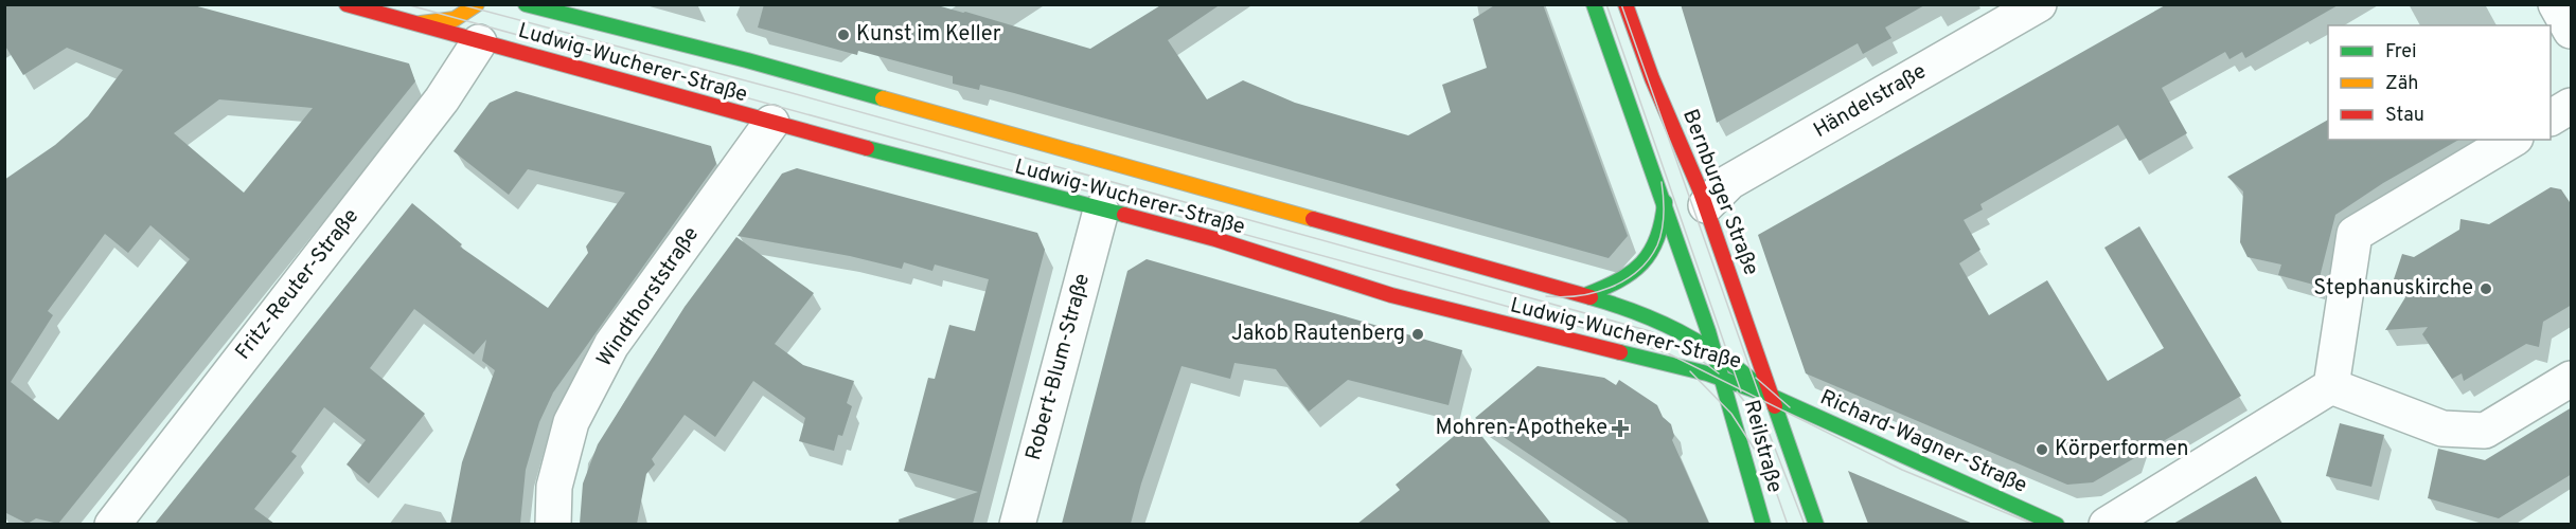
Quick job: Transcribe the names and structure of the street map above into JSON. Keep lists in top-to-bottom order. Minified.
{"streets":{"street":["Ludwig-Wucherer-Straße","Händelstraße","Bernburger Straße","Fritz-Reuter-Straße","Windthorststraße","Robert-Blum-Straße","Richard-Wagner-Straße","Reilstraße"]},"crossings":[["Ludwig-Wucherer-Straße","Bernburger Straße"],["Ludwig-Wucherer-Straße","Fritz-Reuter-Straße"],["Ludwig-Wucherer-Straße","Windthorststraße"],["Ludwig-Wucherer-Straße","Robert-Blum-Straße"],["Ludwig-Wucherer-Straße","Richard-Wagner-Straße"],["Ludwig-Wucherer-Straße","Reilstraße"],["Händelstraße","Bernburger Straße"],["Bernburger Straße","Richard-Wagner-Straße"],["Bernburger Straße","Reilstraße"],["Richard-Wagner-Straße","Reilstraße"]],"places":{"other":["Kunst im Keller","Stephanuskirche","Jakob Rautenberg","Körperformen"],"health":["Mohren-Apotheke"]},"legend":["Frei","Zäh","Stau"]}
